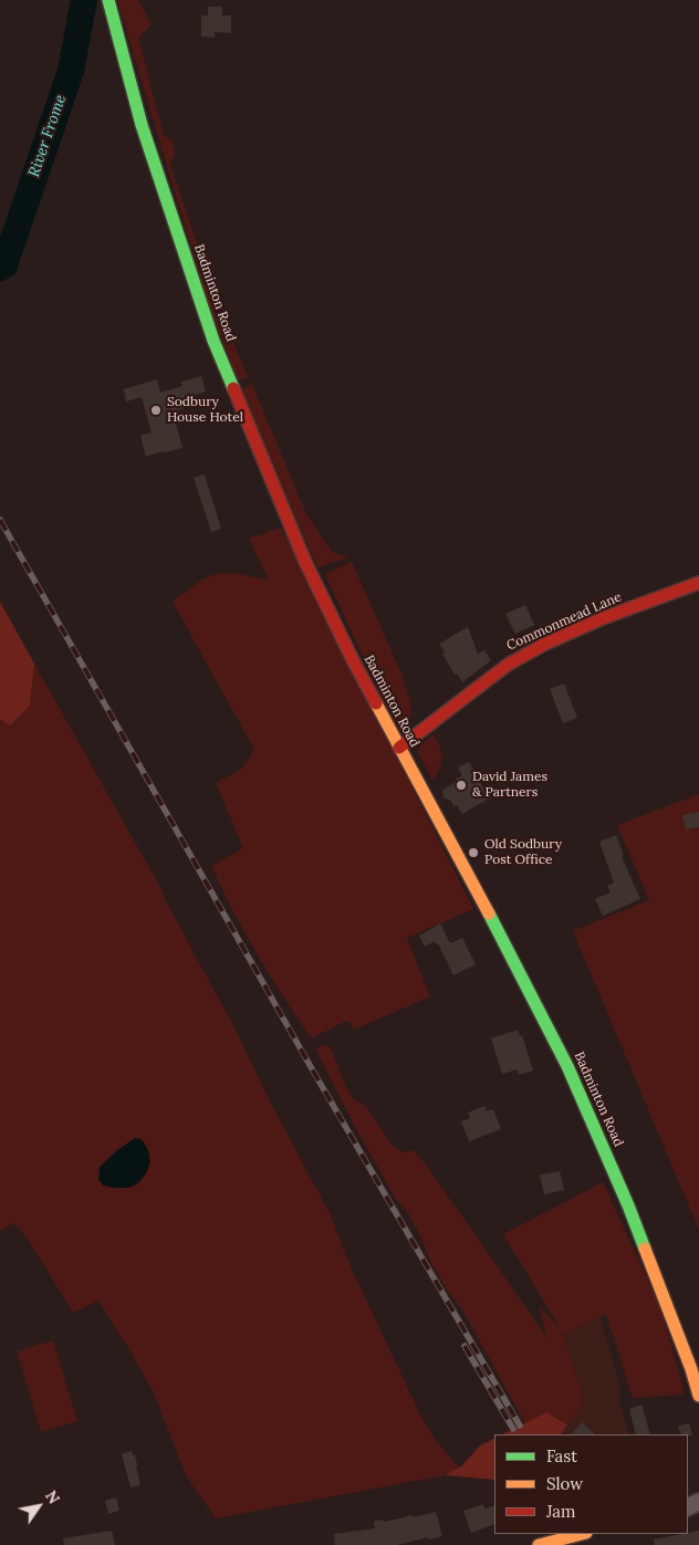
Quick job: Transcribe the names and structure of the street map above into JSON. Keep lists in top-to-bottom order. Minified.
{"streets":{"main road":["Badminton Road","Commonmead Lane"]},"crossings":[["Badminton Road","Commonmead Lane"]],"water":["River Frome"],"places":["Sodbury House Hotel","David James & Partners","Old Sodbury Post Office"],"legend":["Fast","Slow","Jam"],"north":"top right"}
